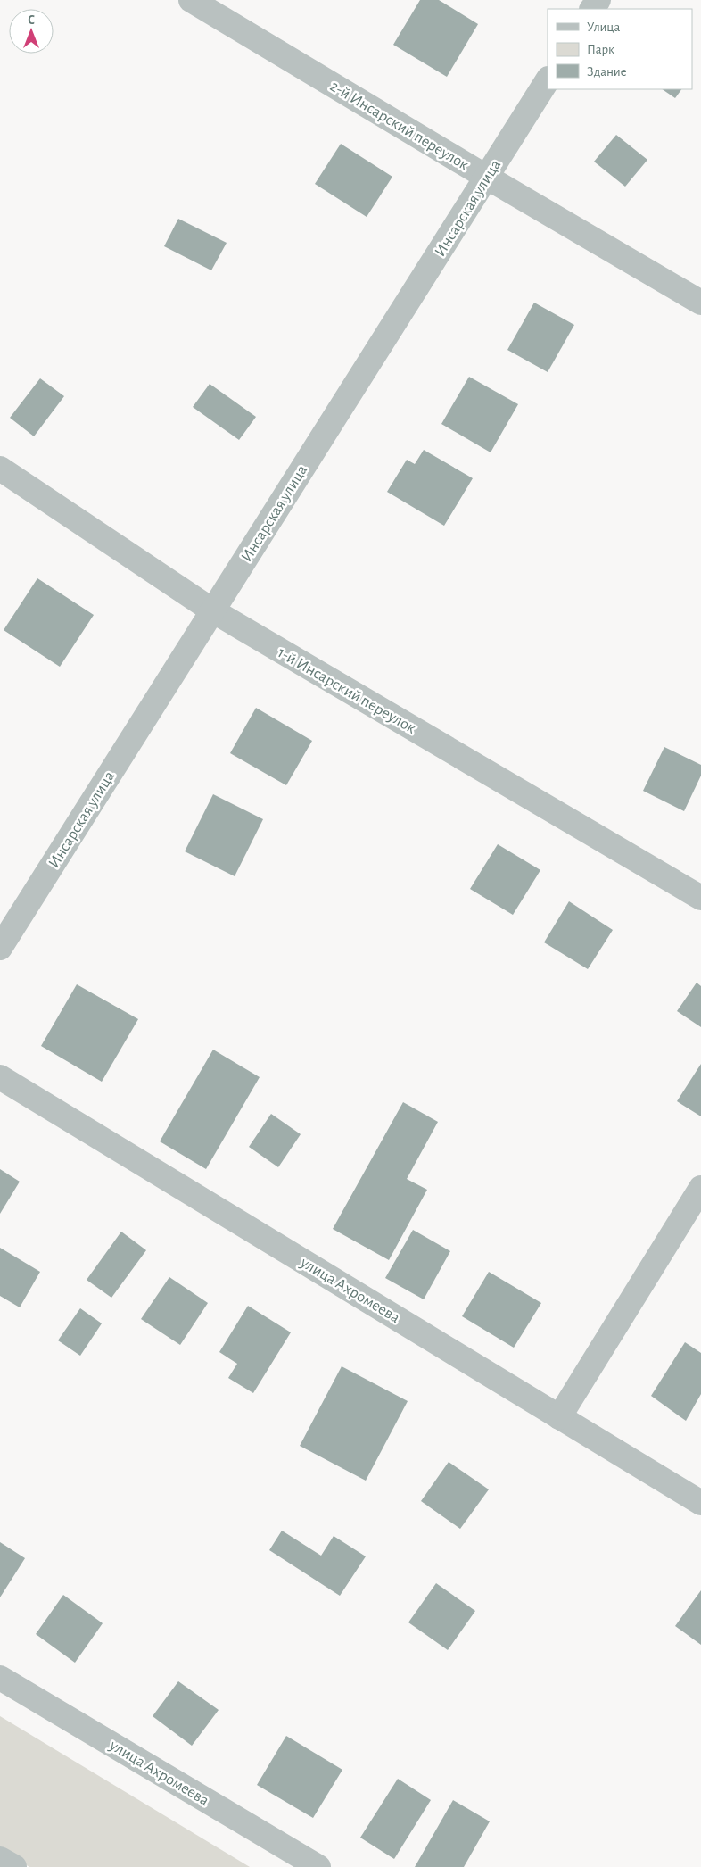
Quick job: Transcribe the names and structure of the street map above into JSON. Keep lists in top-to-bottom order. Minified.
{"streets":{"street":["2-й Инсарский переулок","Инсарская улица","1-й Инсарский переулок","улица Ахромеева"]},"crossings":[["2-й Инсарский переулок","Инсарская улица"],["Инсарская улица","1-й Инсарский переулок"]],"legend":["Улица","Парк","Здание"],"north":"top"}
